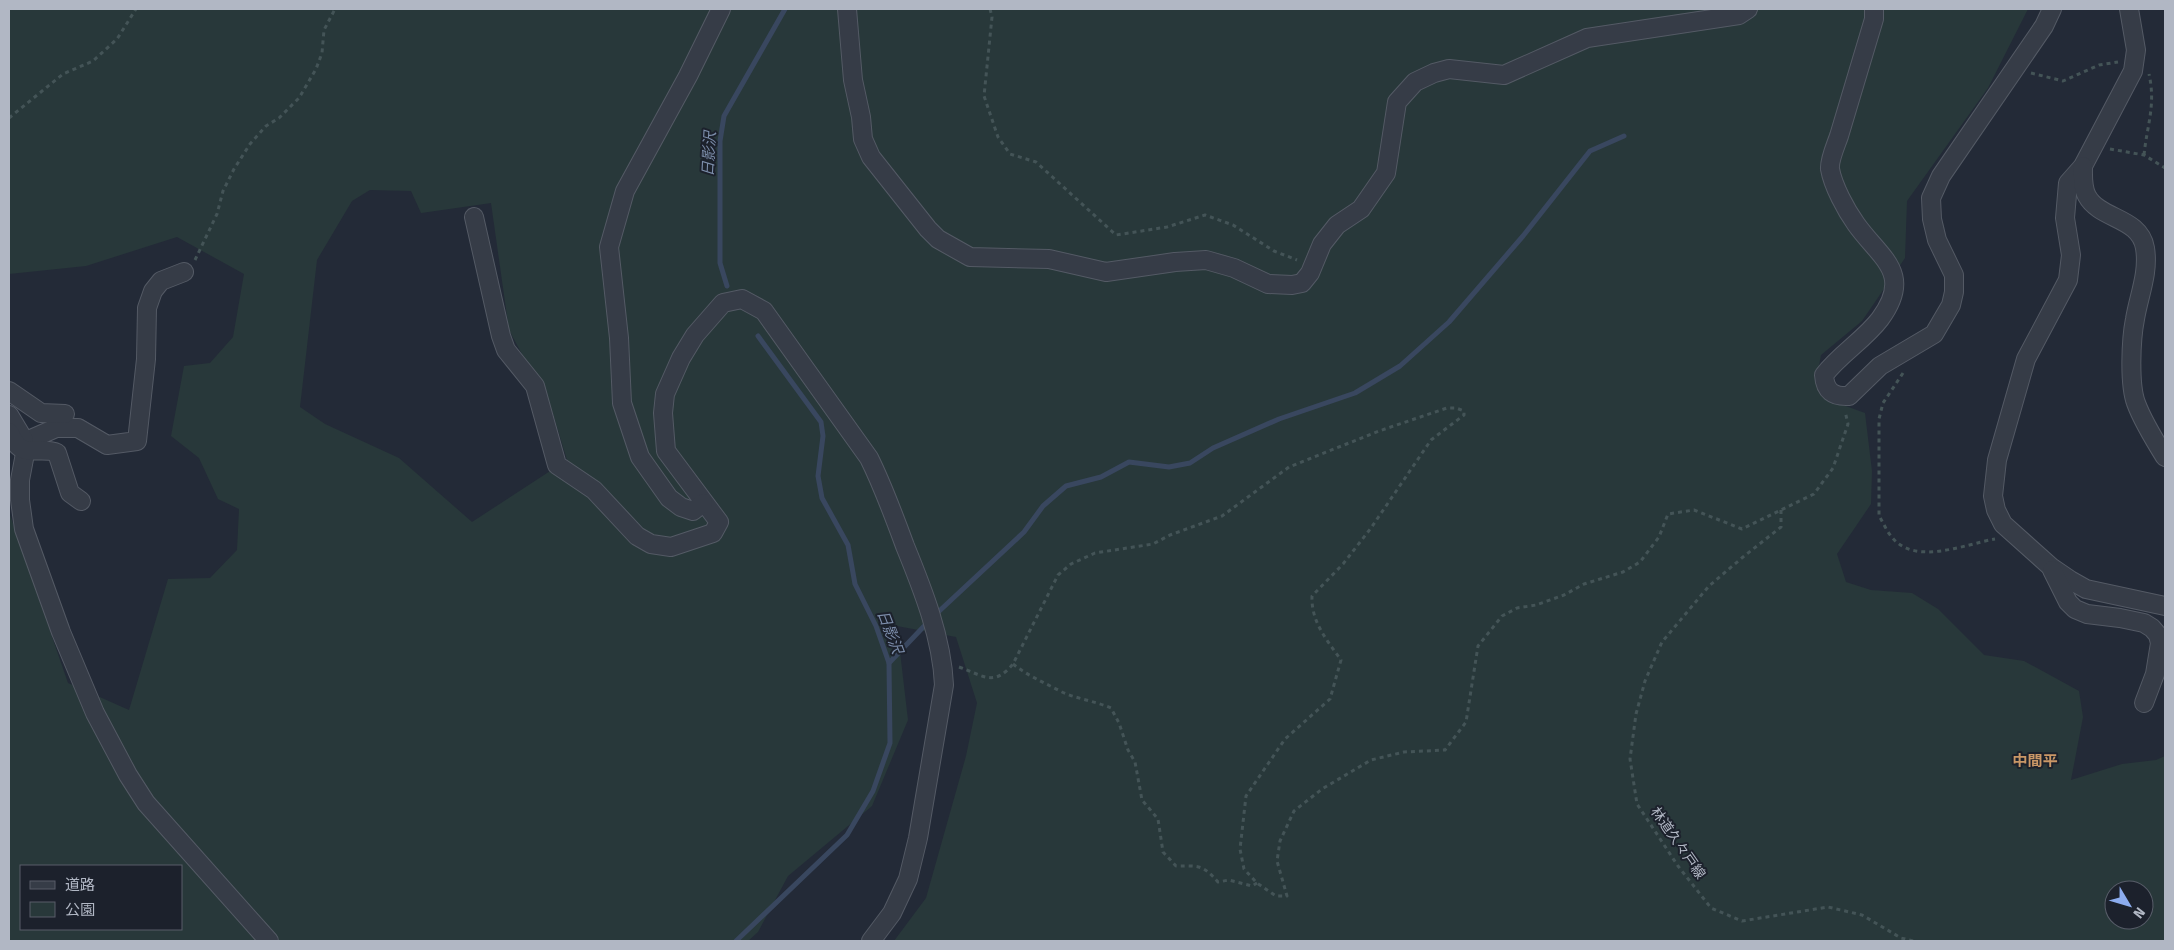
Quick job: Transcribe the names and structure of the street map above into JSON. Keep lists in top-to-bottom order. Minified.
{"streets":{"path":["林道久々戸線"]},"districts":["中間平"],"water":["日影沢"],"legend":["道路","公園"],"north":"bottom right"}
